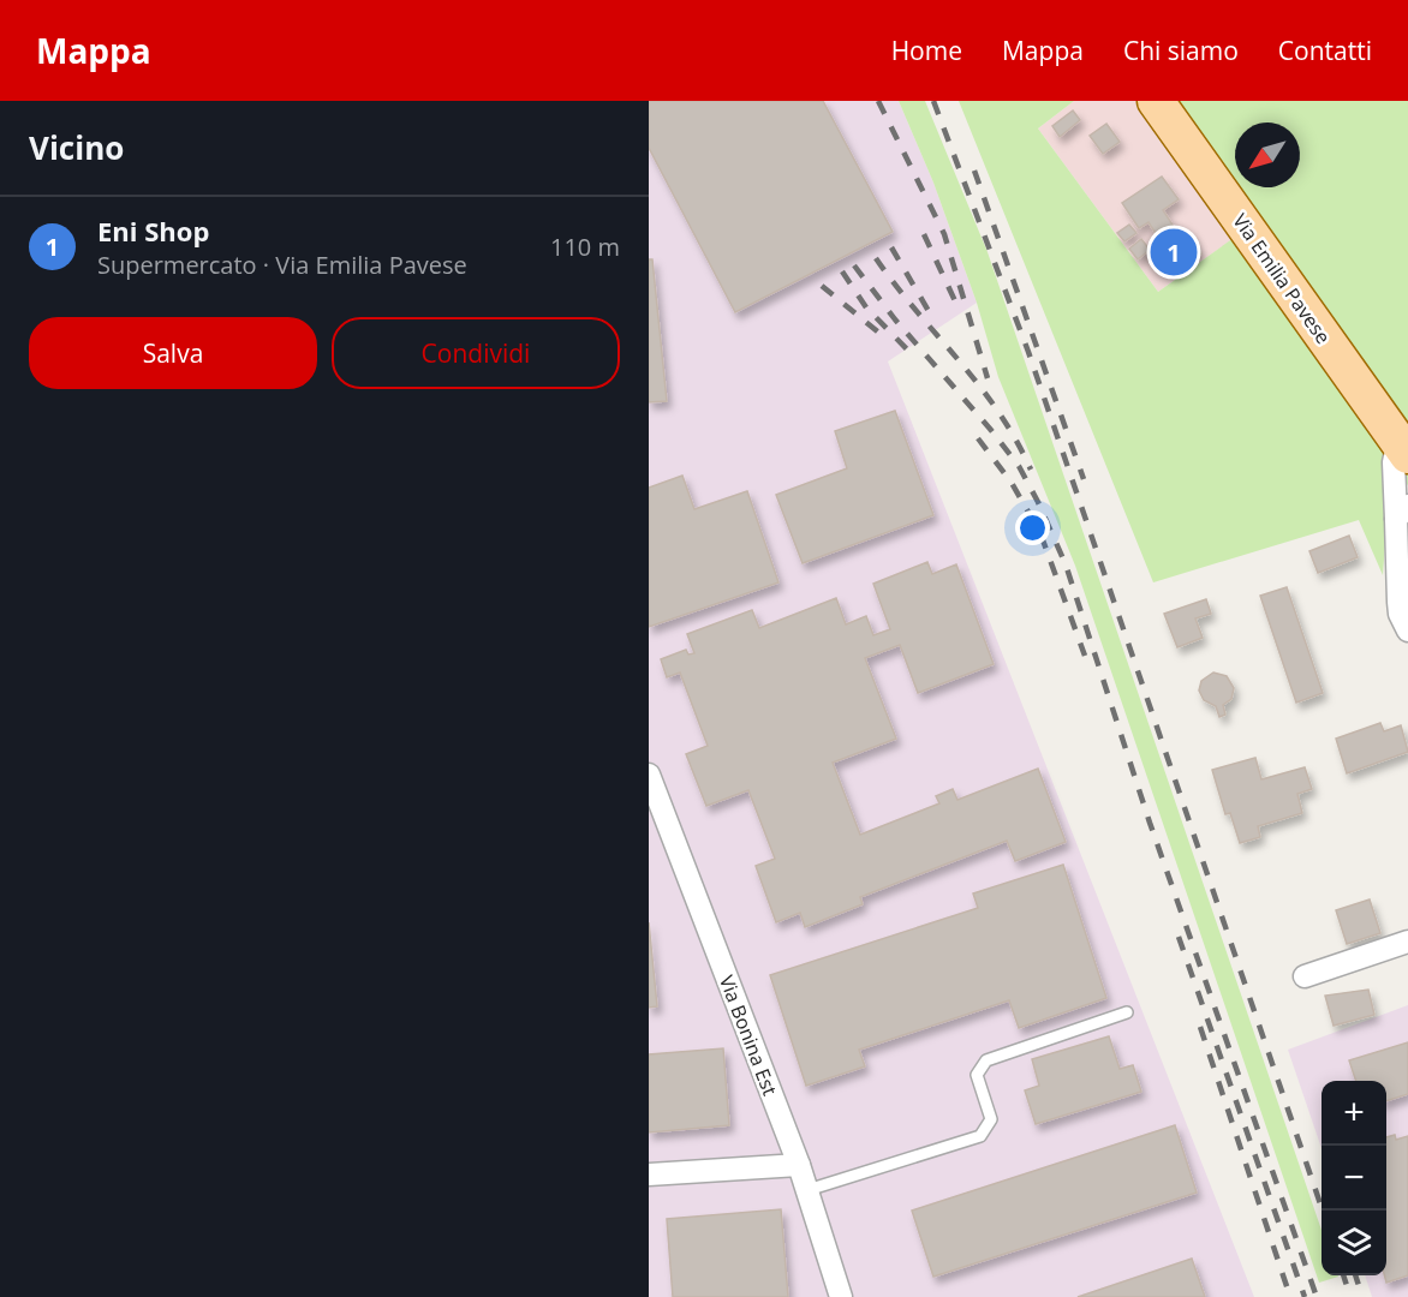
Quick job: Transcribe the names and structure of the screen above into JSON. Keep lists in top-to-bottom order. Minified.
{"streets":{"main road":["Via Emilia Pavese"],"street":["Via Bonina Est"]},"north":"bottom left","page":{"header":"Mappa","nav":["Home","Mappa","Chi siamo","Contatti"],"heading":"Vicino","list":[{"mark":"1","name":"Eni Shop","note":"Supermercato · Via Emilia Pavese","value":"110 m"}],"pins":"1","buttons":["Salva","Condividi"],"map_buttons":["+","−"]}}
